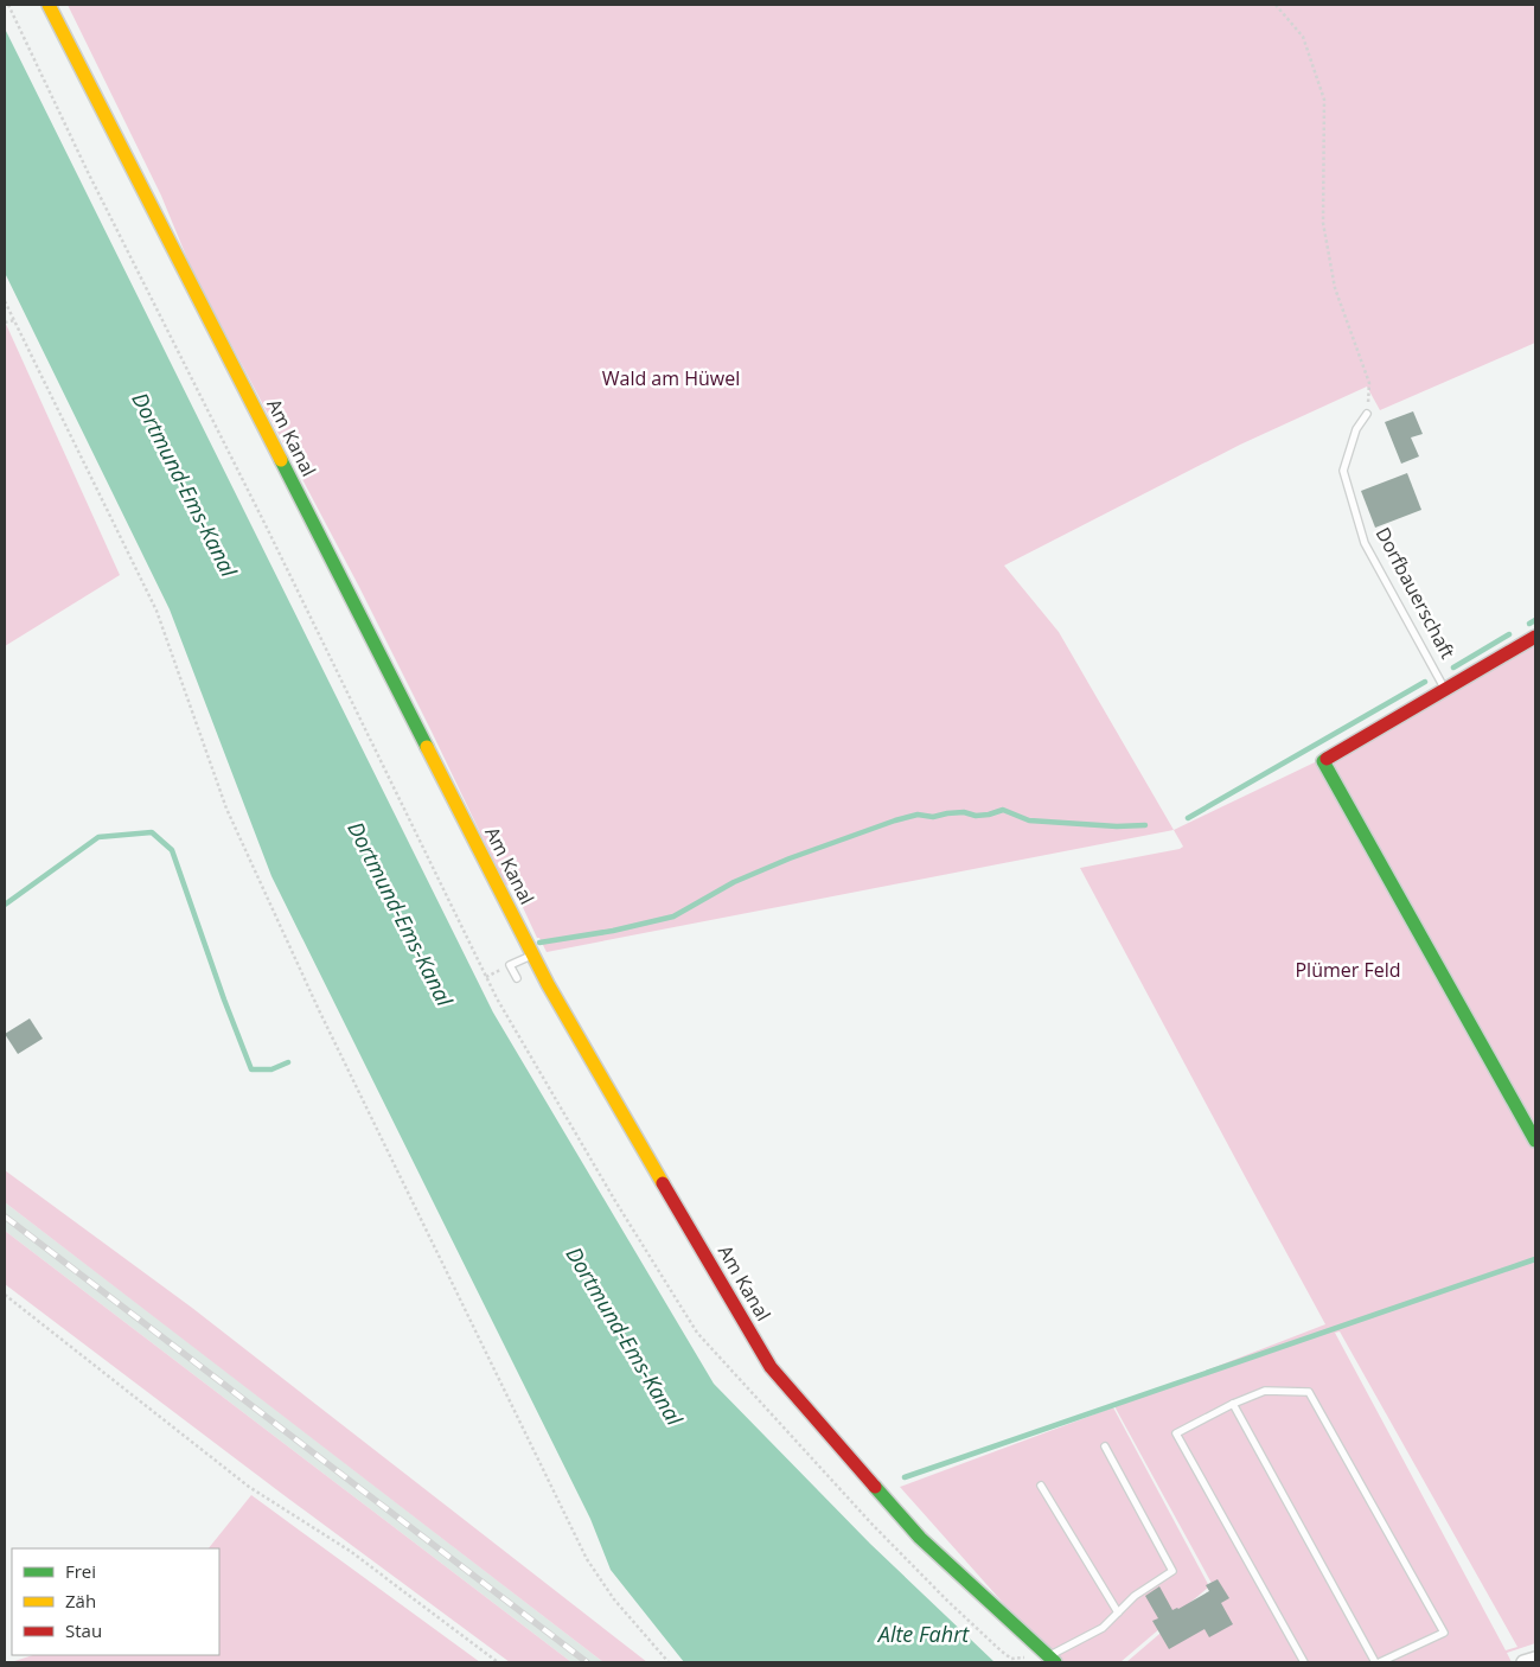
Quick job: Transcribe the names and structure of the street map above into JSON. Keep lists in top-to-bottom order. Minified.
{"streets":{"street":["Am Kanal","Dorfbauerschaft"]},"water":["Dortmund-Ems-Kanal","Alte Fahrt"],"parks":["Wald am Hüwel","Plümer Feld"],"legend":["Frei","Zäh","Stau"]}
